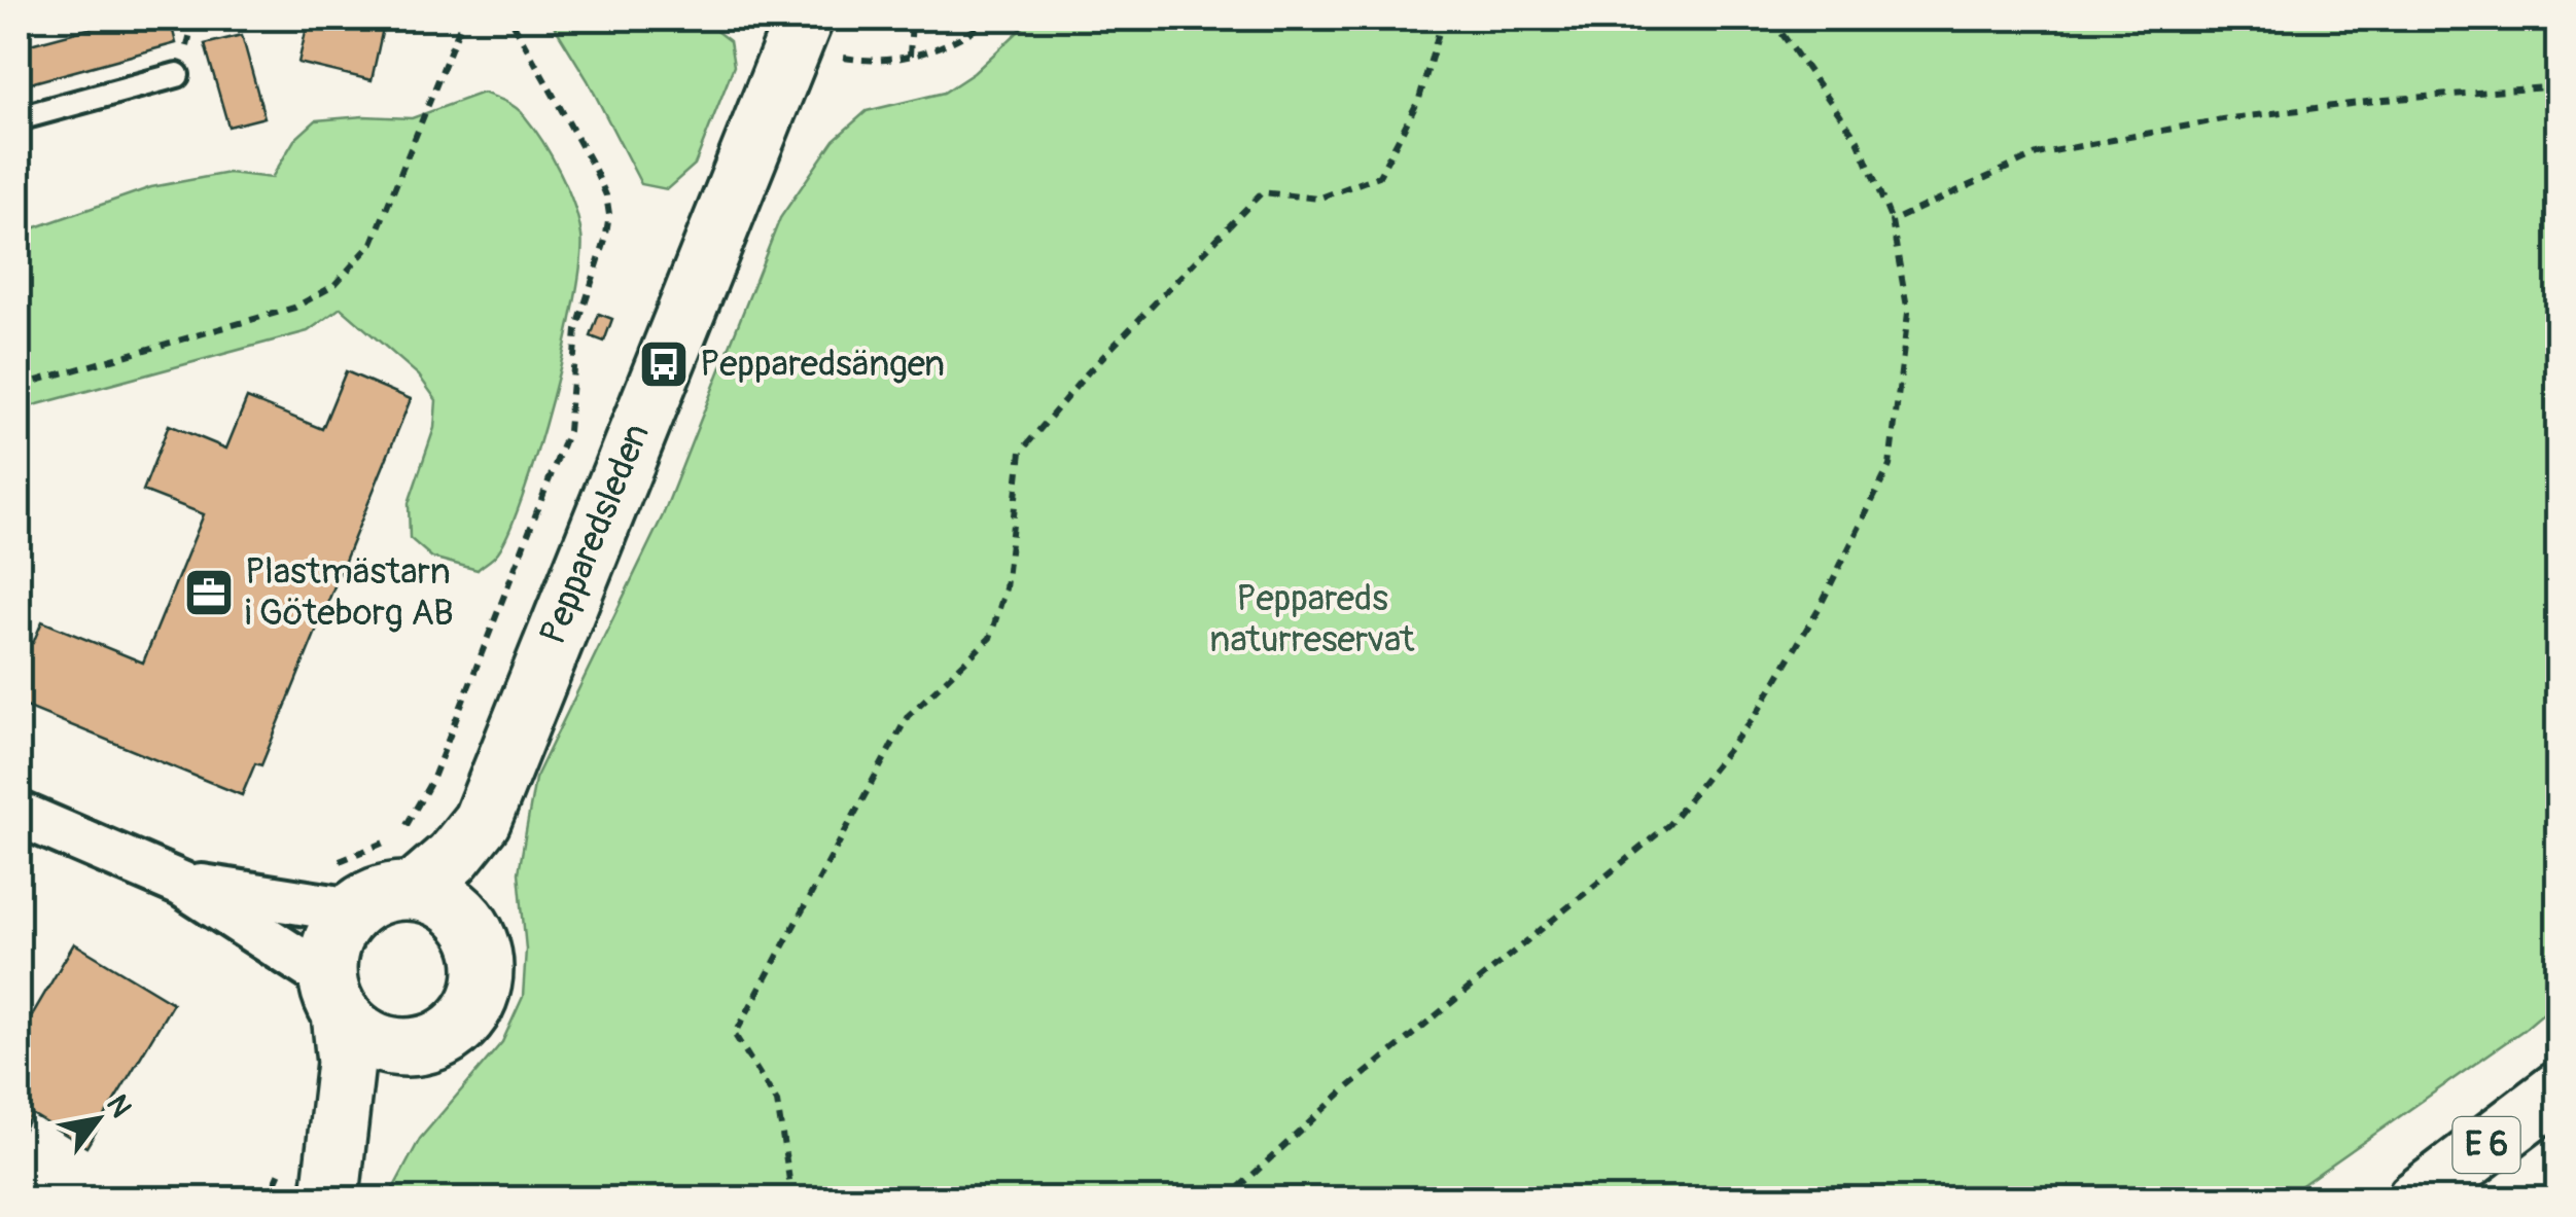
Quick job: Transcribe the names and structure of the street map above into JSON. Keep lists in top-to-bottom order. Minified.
{"streets":{"main road":["Pepparedsleden","E 6"]},"parks":["Peppareds naturreservat"],"places":{"bus stop":["Pepparedsängen"],"office":["Plastmästarn i Göteborg AB"]},"north":"top right"}
